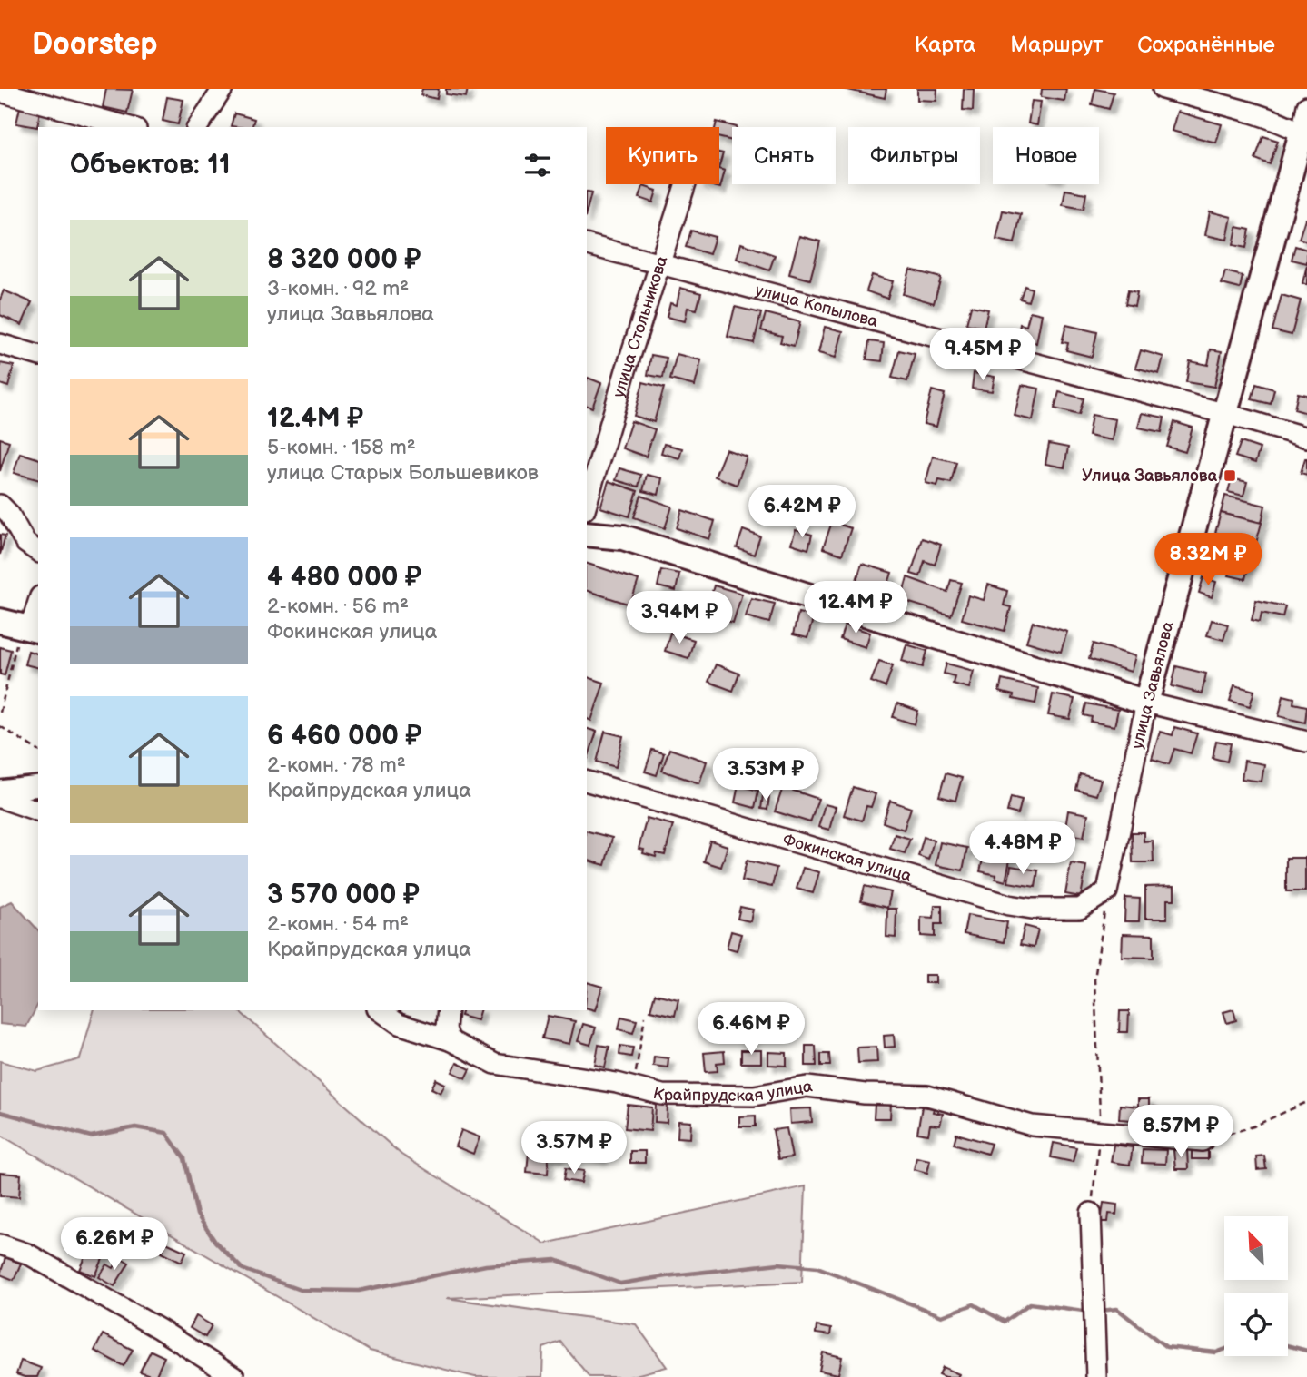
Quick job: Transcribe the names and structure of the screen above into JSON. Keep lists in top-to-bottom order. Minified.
{"streets":{"main road":["улица Завьялова"],"street":["улица Копылова","улица Стольникова","Фокинская улица","Крайпрудская улица"]},"crossings":[["улица Копылова","улица Стольникова"],["улица Копылова","улица Завьялова"],["улица Завьялова","Фокинская улица"]],"places":{"transit":["Улица Завьялова"]},"north":"top left","page":{"header":"Doorstep","nav":["Карта","Маршрут","Сохранённые"],"chip":["Купить","Снять","Фильтры","Новое"],"heading":"Объектов: 11","list":[{"name":"8 320 000 ₽","note":"3-комн. · 92 m² · улица Завьялова"},{"name":"12.4M ₽","note":"5-комн. · 158 m² · улица Старых Большевиков"},{"name":"4 480 000 ₽","note":"2-комн. · 56 m² · Фокинская улица"},{"name":"6 460 000 ₽","note":"2-комн. · 78 m² · Крайпрудская улица"},{"name":"3 570 000 ₽","note":"2-комн. · 54 m² · Крайпрудская улица"}],"price":["9.45M ₽","6.42M ₽","8.32M ₽","12.4M ₽","3.94M ₽","3.53M ₽","4.48M ₽","6.46M ₽","8.57M ₽","3.57M ₽","6.26M ₽"]}}
